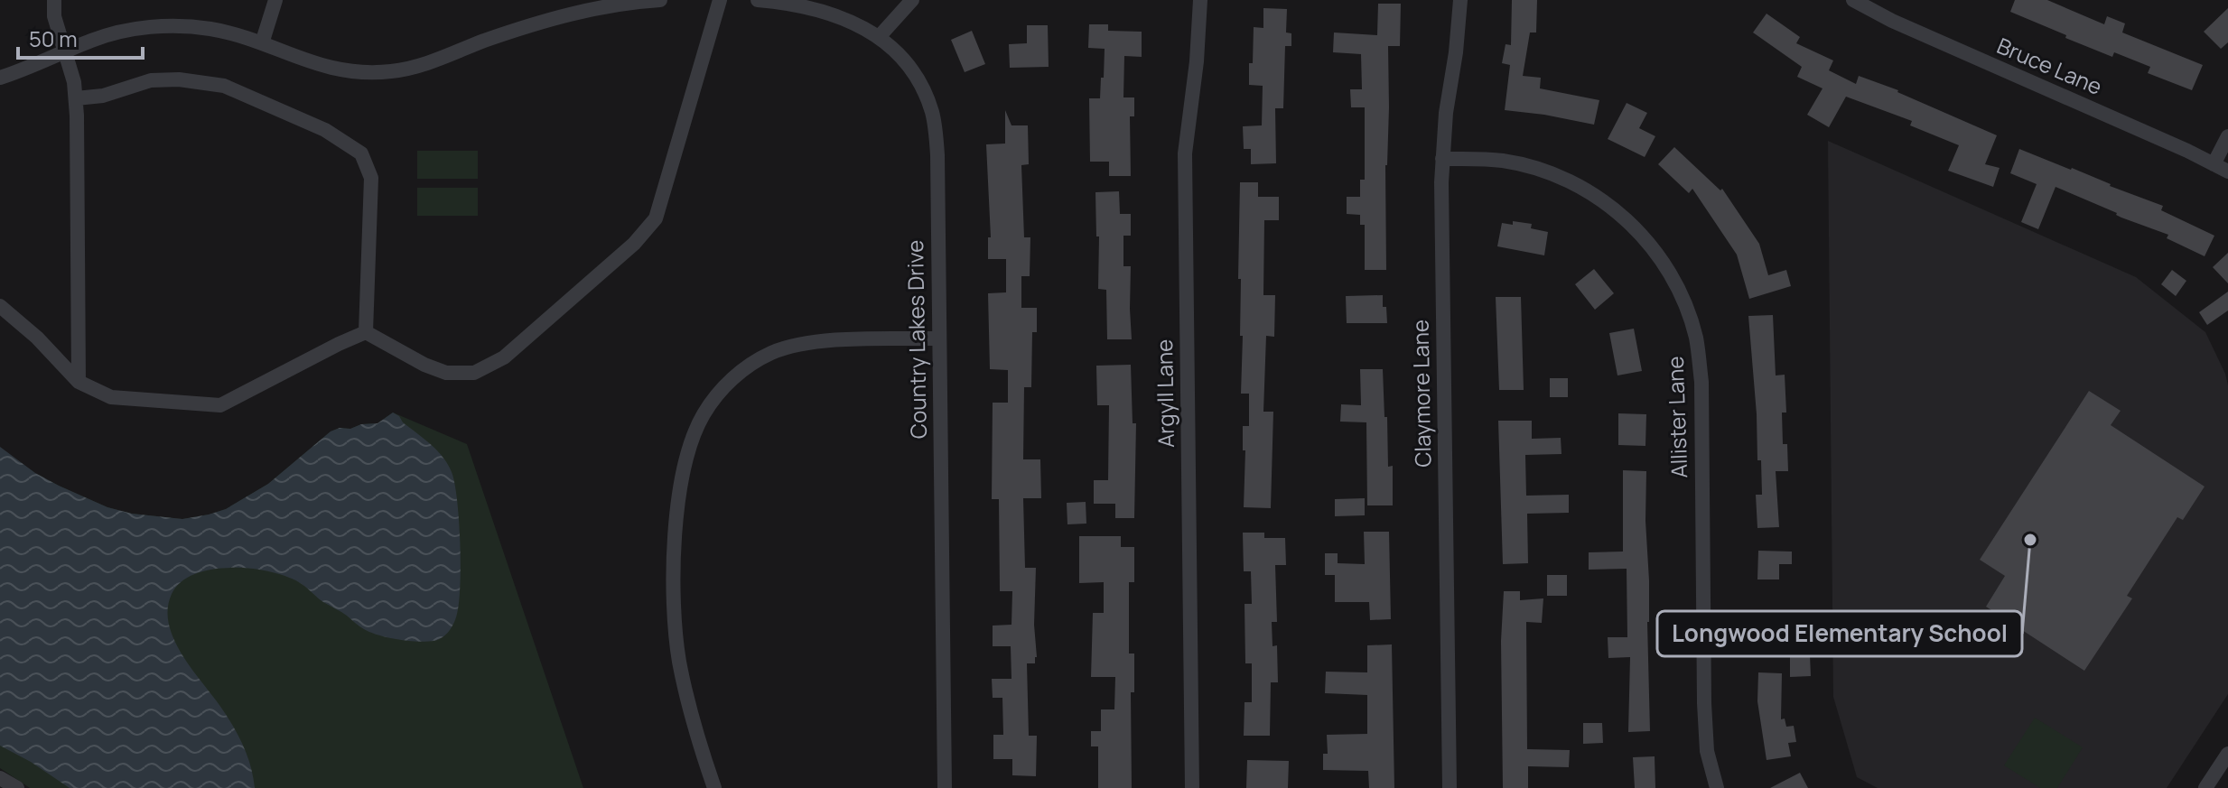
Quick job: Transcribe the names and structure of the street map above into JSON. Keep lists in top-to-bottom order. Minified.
{"streets":{"street":["Bruce Lane","Country Lakes Drive","Argyll Lane","Claymore Lane","Allister Lane"]},"crossings":[["Claymore Lane","Allister Lane"]],"places":["Longwood Elementary School"],"scale_bar":"50 m"}
